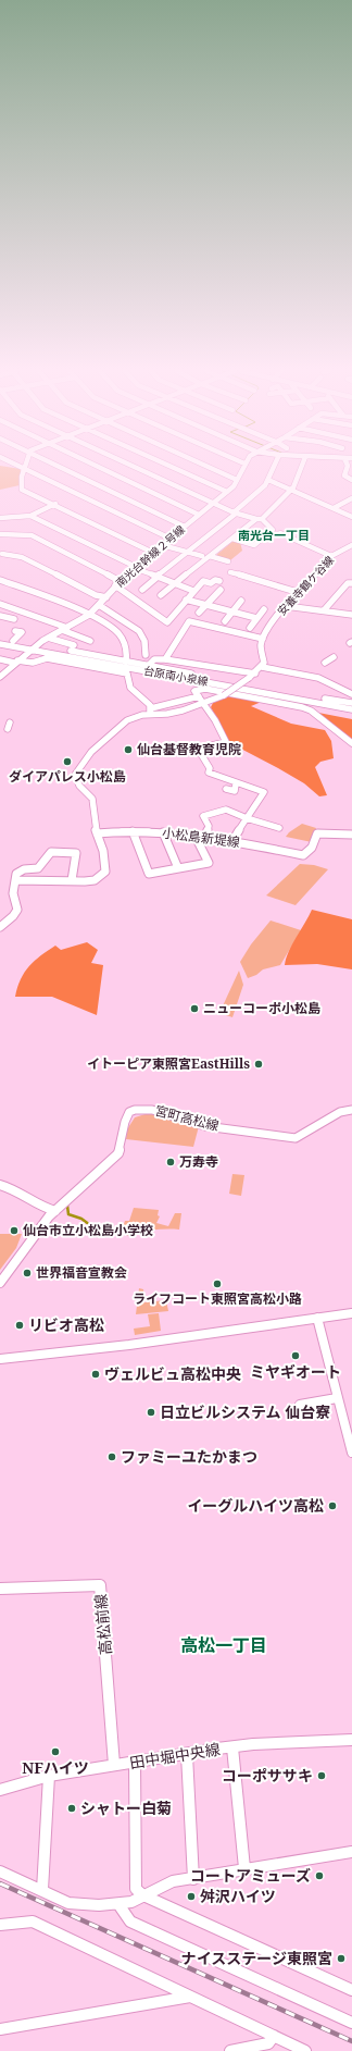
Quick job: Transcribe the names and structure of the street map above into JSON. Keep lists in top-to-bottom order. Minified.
{"streets":{"street":["南光台幹線２号線","安養寺鶴ケ谷線","台原南小泉線","小松島新堤線","宮町高松線","高松前線","田中堀中央線"]},"crossings":[["南光台幹線２号線","台原南小泉線"],["高松前線","田中堀中央線"]],"districts":["南光台一丁目","高松一丁目"],"places":["仙台基督教育児院","ダイアパレス小松島","ニューコーポ小松島","イトーピア東照宮EastHills","万寿寺","仙台市立小松島小学校","世界福音宣教会","ライフコート東照宮高松小路","リビオ高松","ミヤギオート","ヴェルビュ高松中央","日立ビルシステム 仙台寮","ファミーユたかまつ","イーグルハイツ高松","NFハイツ","コーポササキ","シャトー白菊","コートアミューズ","舛沢ハイツ","ナイスステージ東照宮"]}
